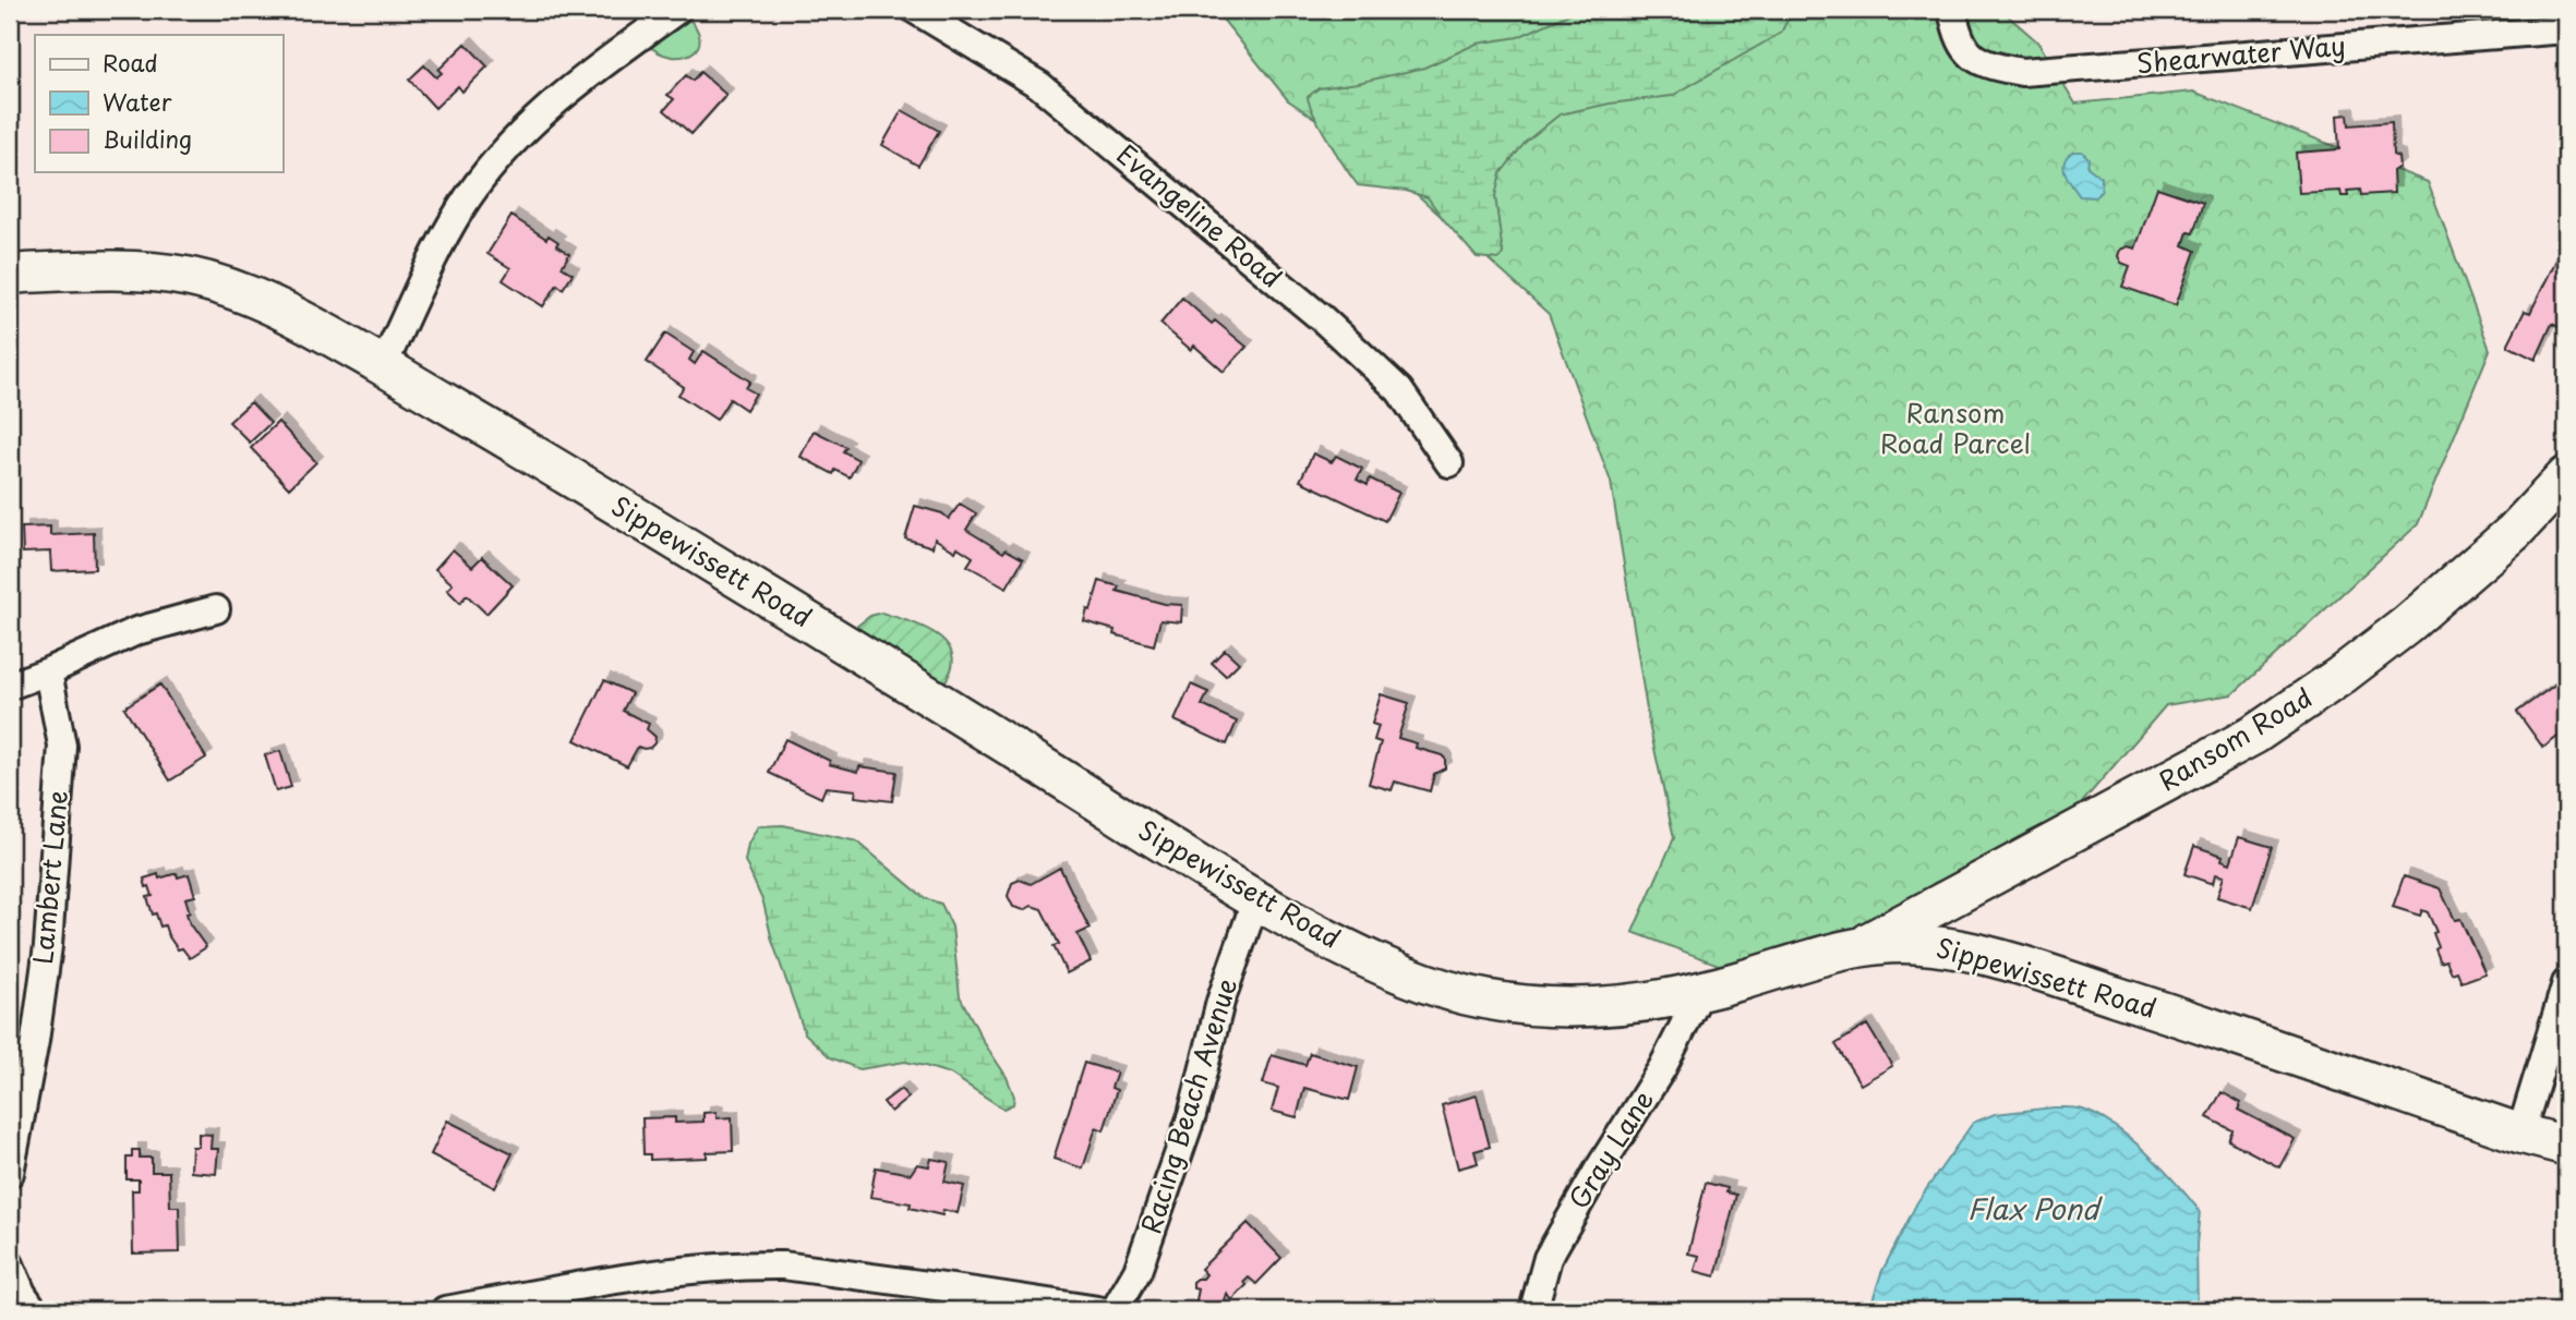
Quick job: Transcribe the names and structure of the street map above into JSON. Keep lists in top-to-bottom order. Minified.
{"streets":{"main road":["Sippewissett Road","Ransom Road"],"street":["Shearwater Way","Evangeline Road","Lambert Lane","Racing Beach Avenue","Gray Lane"]},"crossings":[["Sippewissett Road","Ransom Road"],["Sippewissett Road","Racing Beach Avenue"],["Sippewissett Road","Gray Lane"]],"water":["Flax Pond"],"parks":["Ransom Road Parcel"],"legend":["Road","Water","Building"]}
